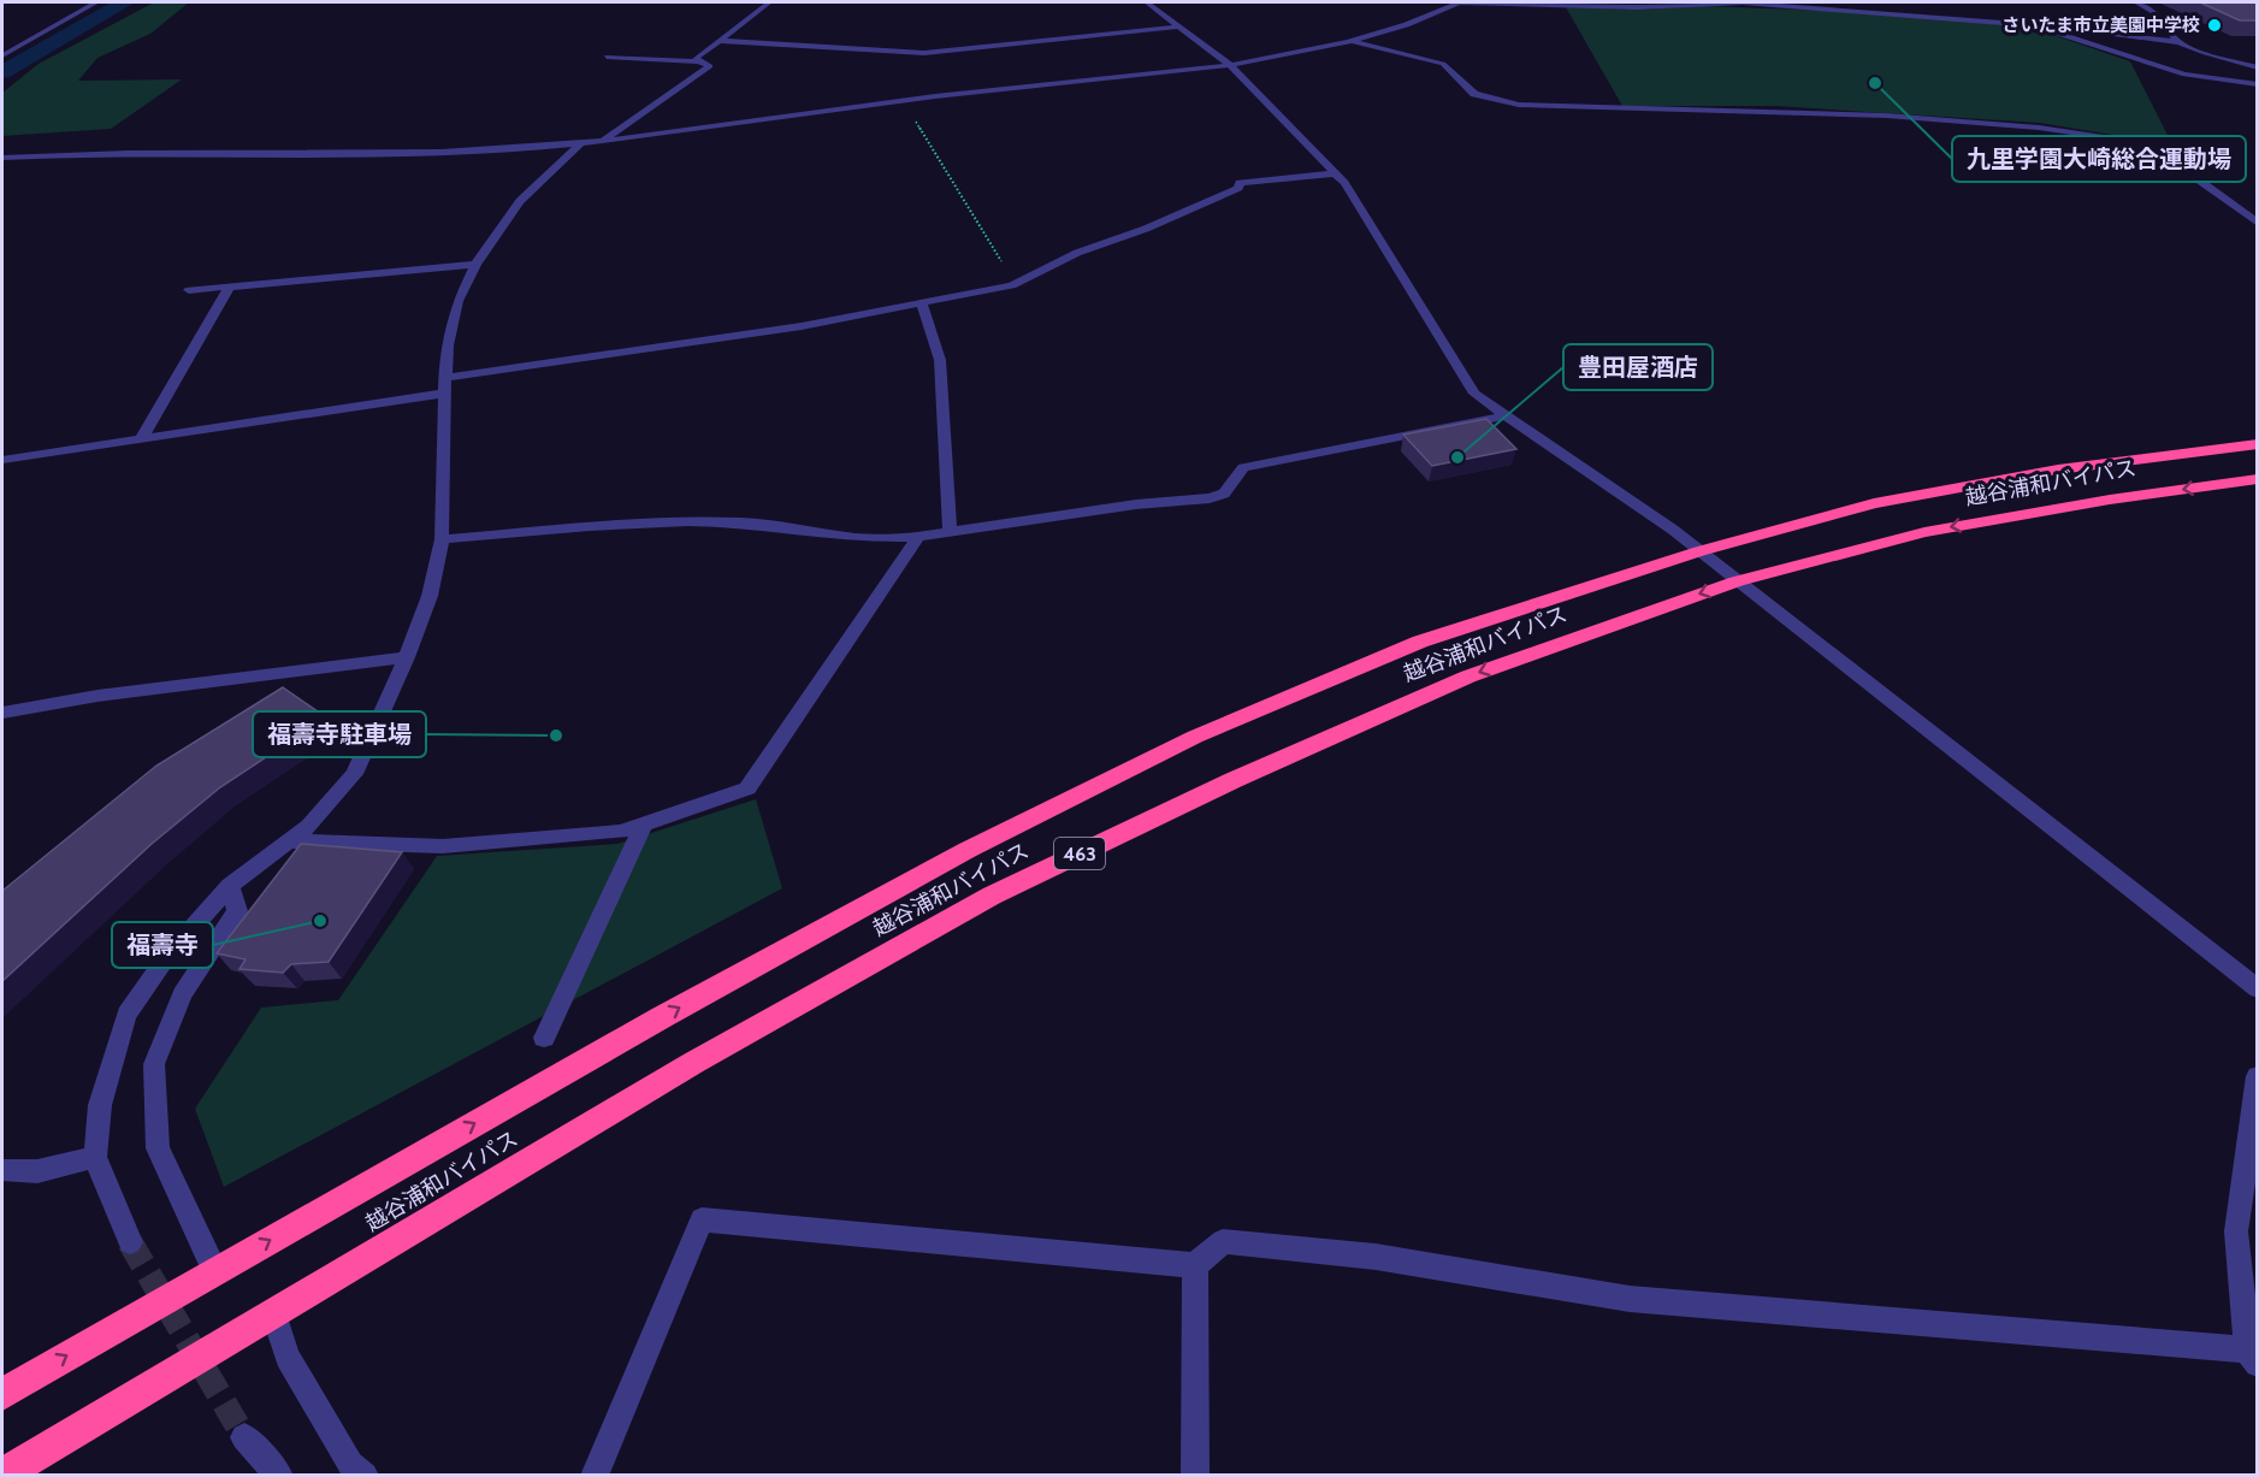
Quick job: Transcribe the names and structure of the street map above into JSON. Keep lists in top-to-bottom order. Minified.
{"streets":{"highway":["越谷浦和バイパス","463"]},"places":["さいたま市立美園中学校","九里学園大崎総合運動場","豊田屋酒店","福壽寺駐車場","福壽寺"]}
